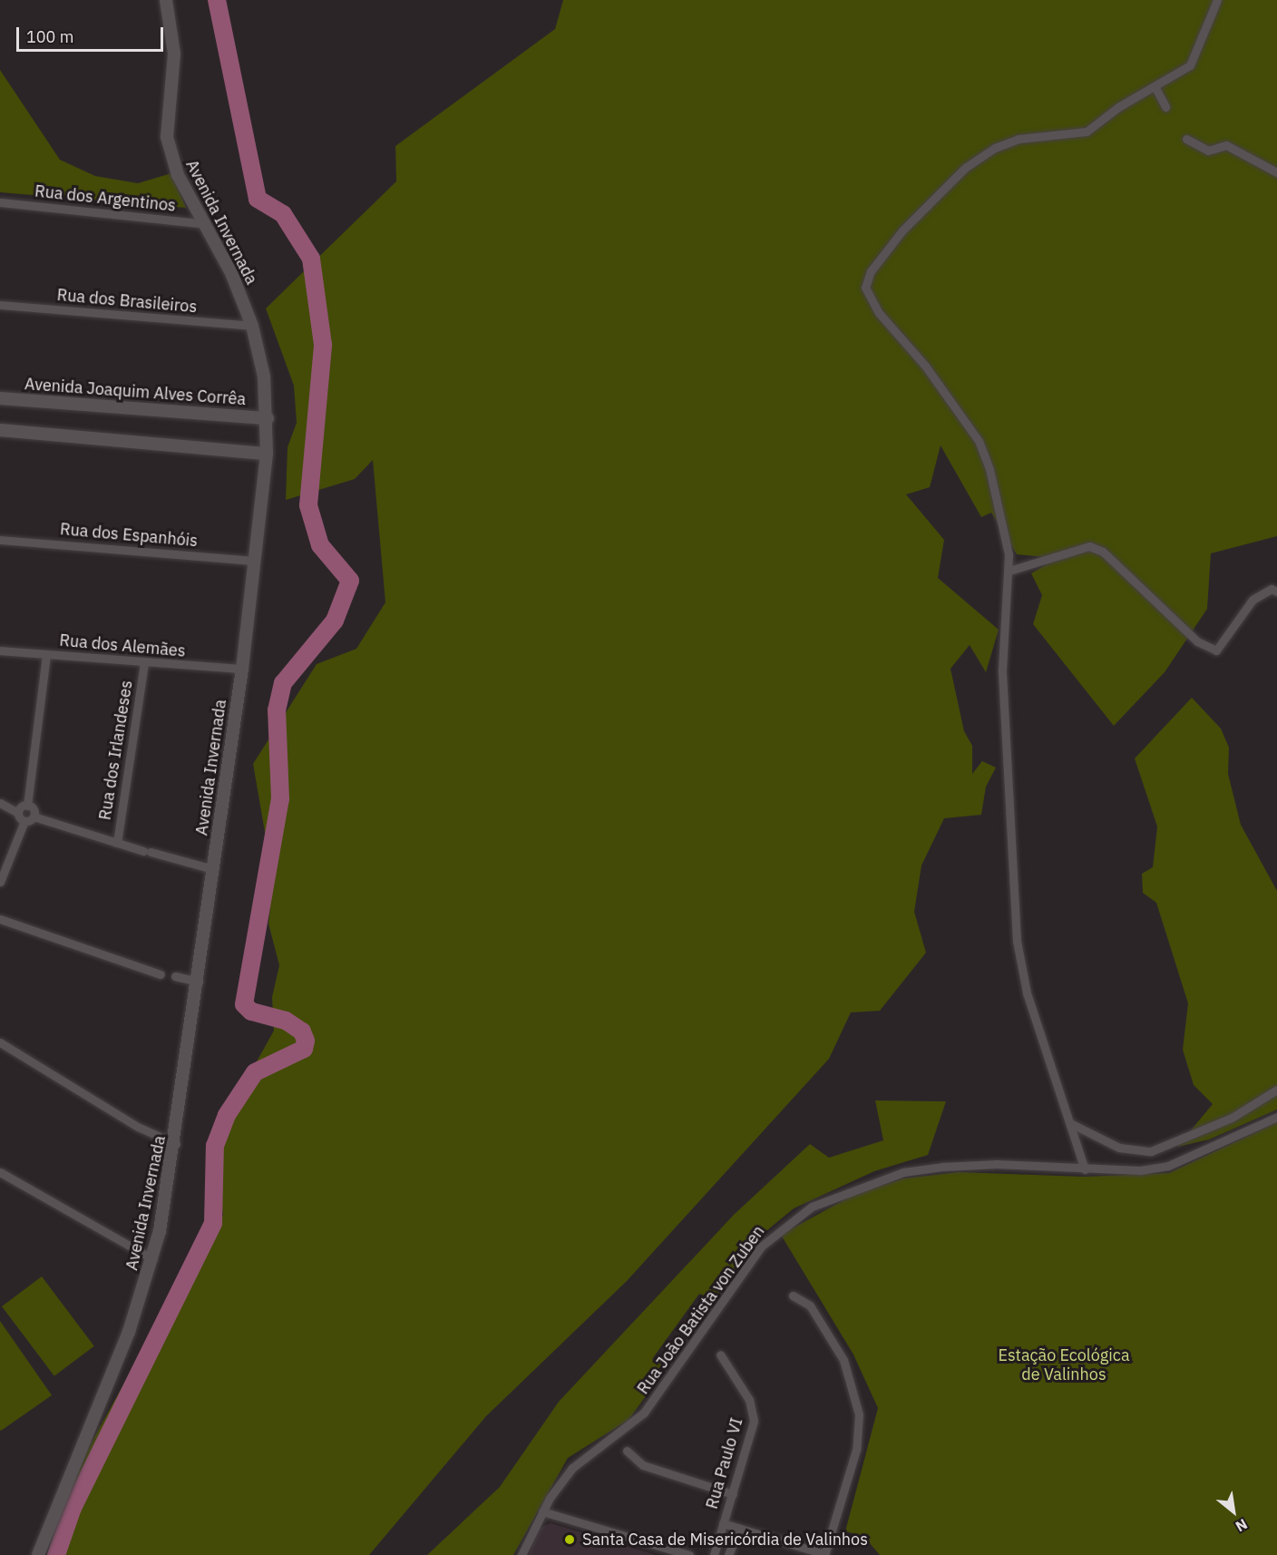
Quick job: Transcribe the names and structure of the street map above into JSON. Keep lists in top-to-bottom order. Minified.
{"streets":{"main road":["Avenida Invernada","Avenida Joaquim Alves Corrêa"],"street":["Rua dos Argentinos","Rua dos Brasileiros","Rua dos Espanhóis","Rua dos Alemães","Rua dos Irlandeses","Rua João Batista von Zuben","Rua Paulo VI"]},"crossings":[["Rua dos Argentinos","Avenida Invernada"],["Avenida Invernada","Rua dos Brasileiros"],["Avenida Invernada","Avenida Joaquim Alves Corrêa"],["Avenida Invernada","Rua dos Espanhóis"],["Avenida Invernada","Rua dos Alemães"],["Rua dos Alemães","Rua dos Irlandeses"]],"parks":["Estação Ecológica de Valinhos"],"places":["Santa Casa de Misericórdia de Valinhos"],"scale_bar":"100 m","north":"bottom right"}
